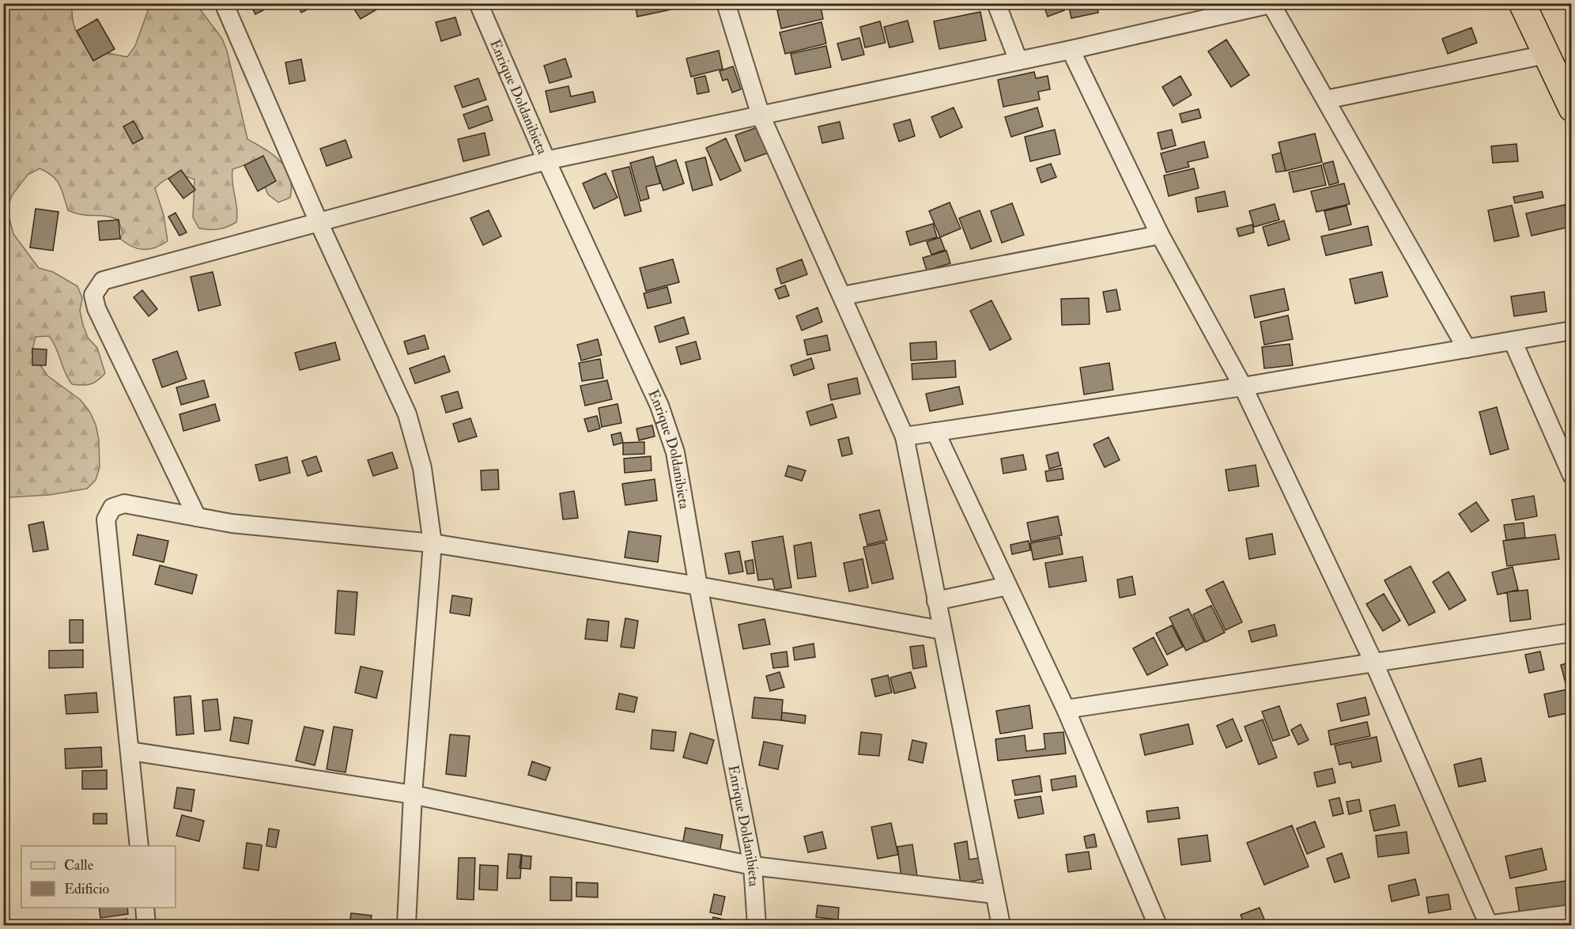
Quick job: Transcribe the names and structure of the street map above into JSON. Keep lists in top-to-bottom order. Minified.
{"streets":{"street":["Enrique Doldanibieta"]},"legend":["Calle","Edificio"]}
